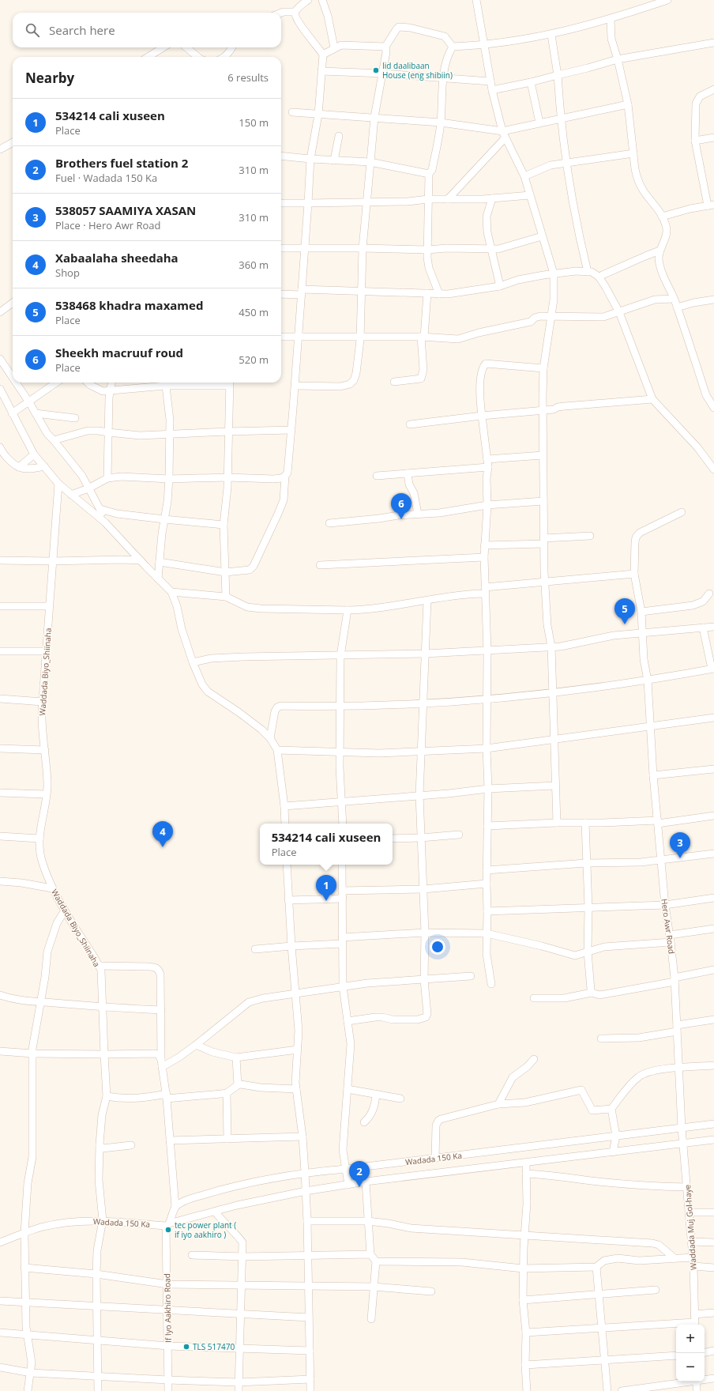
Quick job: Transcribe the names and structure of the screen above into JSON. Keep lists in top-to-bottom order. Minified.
{"streets":{"street":["Waddada Biyo_Shiinaha","Hero Awr Road","Wadada 150 Ka","Waddada Muj Gol-haye","If Iyo Aakhiro Road"]},"crossings":[["Waddada Biyo_Shiinaha","Wadada 150 Ka"],["Hero Awr Road","Wadada 150 Ka"],["Hero Awr Road","Waddada Muj Gol-haye"],["Wadada 150 Ka","Waddada Muj Gol-haye"],["Wadada 150 Ka","If Iyo Aakhiro Road"]],"places":["Iid daalibaan House (eng shibiin)","tec power plant ( if iyo aakhiro )","TLS 517470"],"page":{"search":"Search here","heading":["Nearby","6 results"],"list":[{"mark":"1","name":"534214 cali xuseen","note":"Place","value":"150 m"},{"mark":"2","name":"Brothers fuel station 2","note":"Fuel · Wadada 150 Ka","value":"310 m"},{"mark":"3","name":"538057 SAAMIYA XASAN","note":"Place · Hero Awr Road","value":"310 m"},{"mark":"4","name":"Xabaalaha sheedaha","note":"Shop","value":"360 m"},{"mark":"5","name":"538468 khadra maxamed","note":"Place","value":"450 m"},{"mark":"6","name":"Sheekh macruuf roud","note":"Place","value":"520 m"}],"pins":["6","5","4","3","1","2"],"popup":["534214 cali xuseen","Place"],"map_buttons":["+","−"]}}
